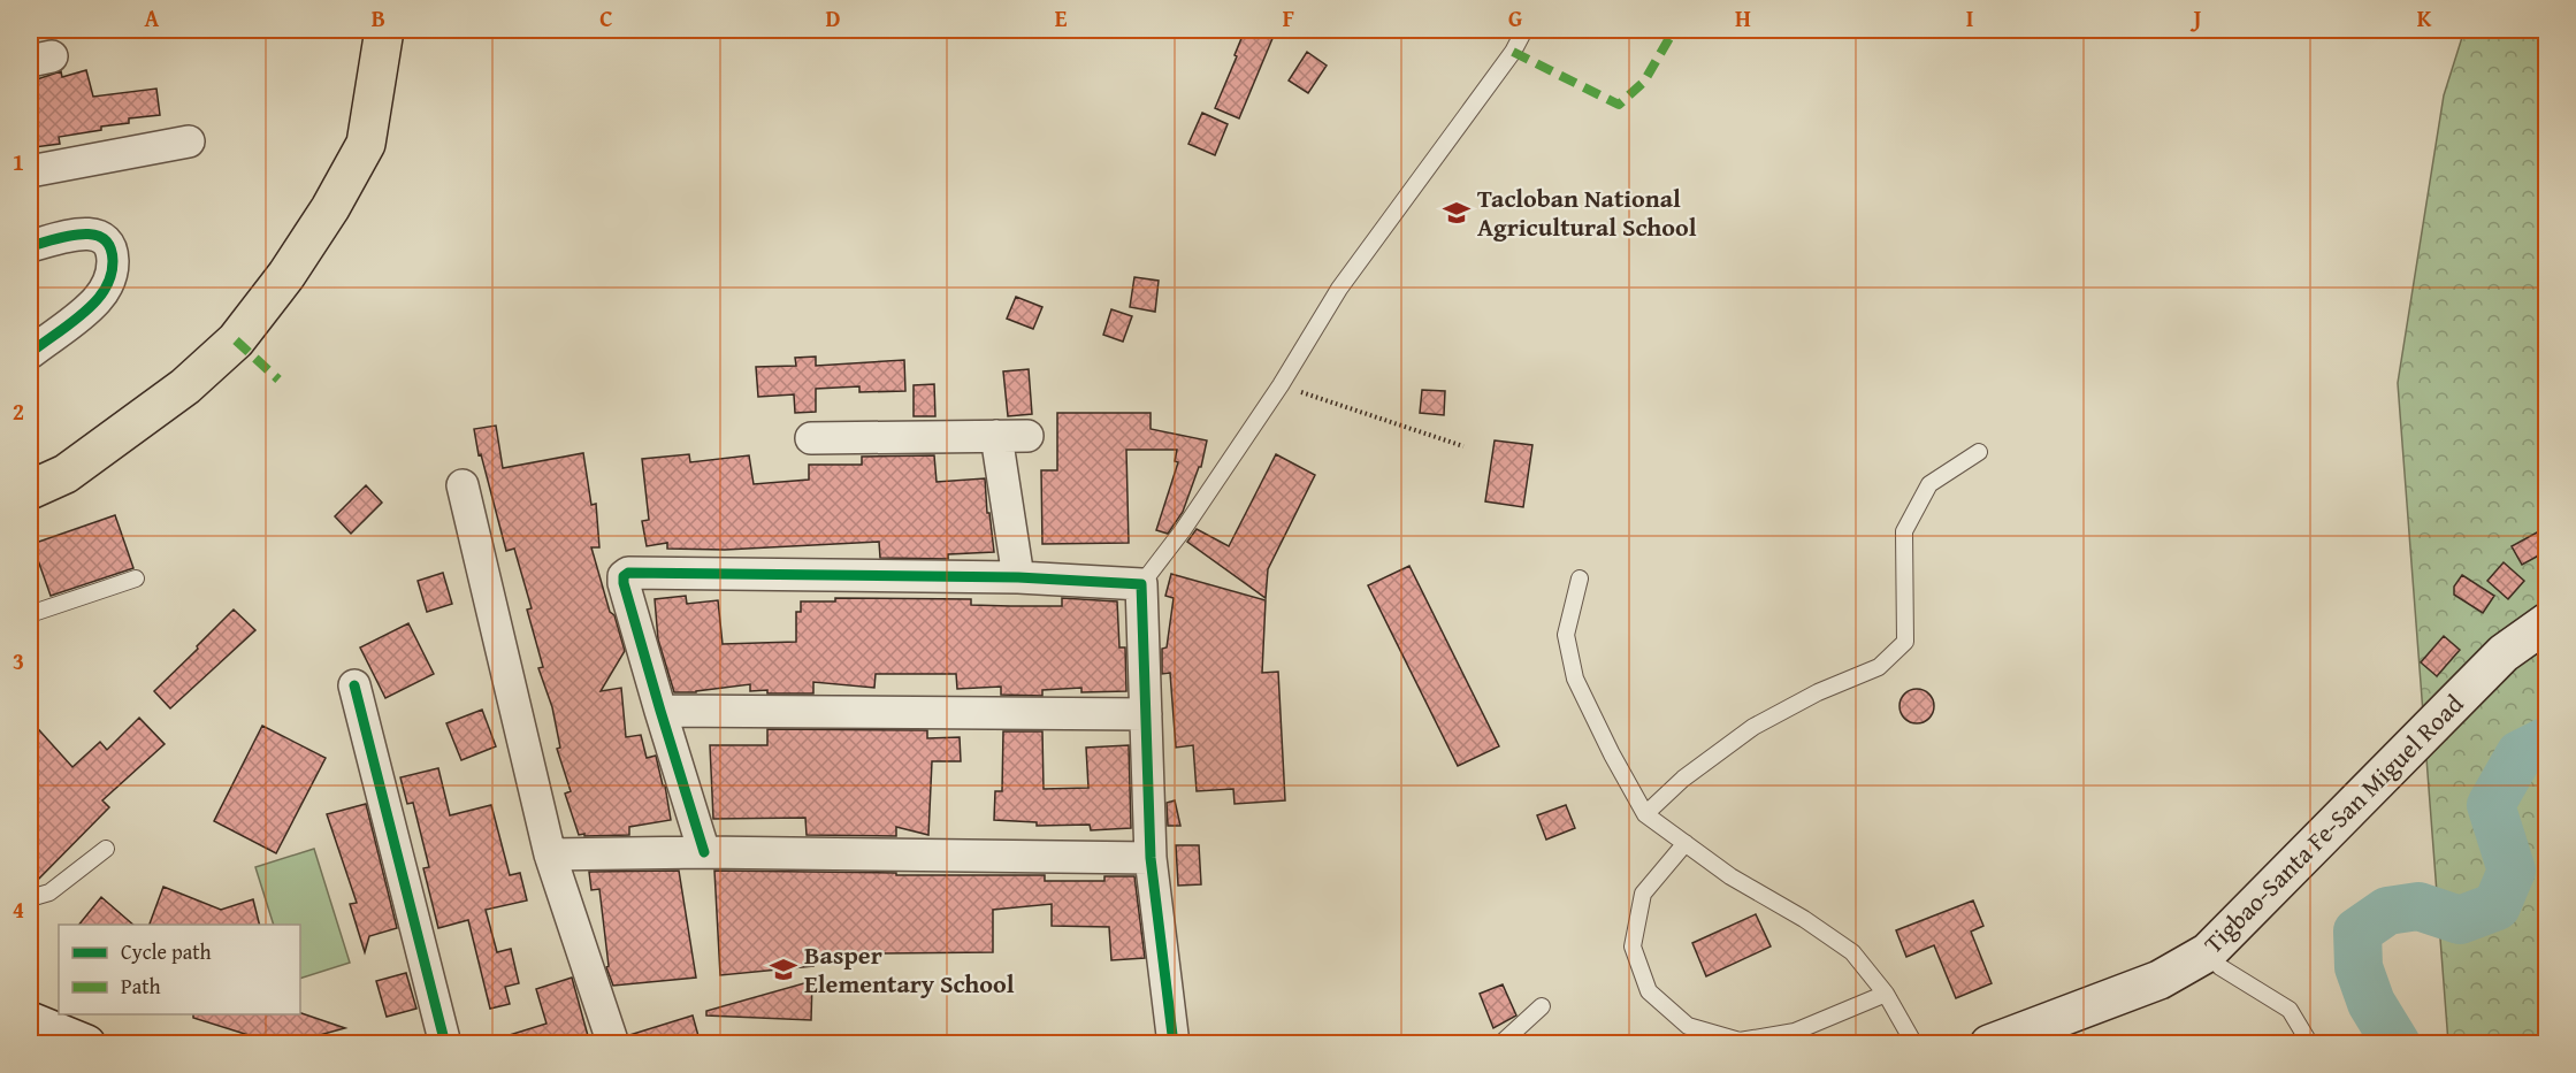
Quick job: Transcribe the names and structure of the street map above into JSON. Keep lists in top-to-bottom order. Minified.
{"streets":{"main road":["Tigbao-Santa Fe-San Miguel Road"]},"places":{"school or university":["Tacloban National Agricultural School","Basper Elementary School"]},"legend":["Cycle path","Path"],"grid":{"columns":["A","B","C","D","E","F","G","H","I","J","K"],"rows":["1","2","3","4"]}}
